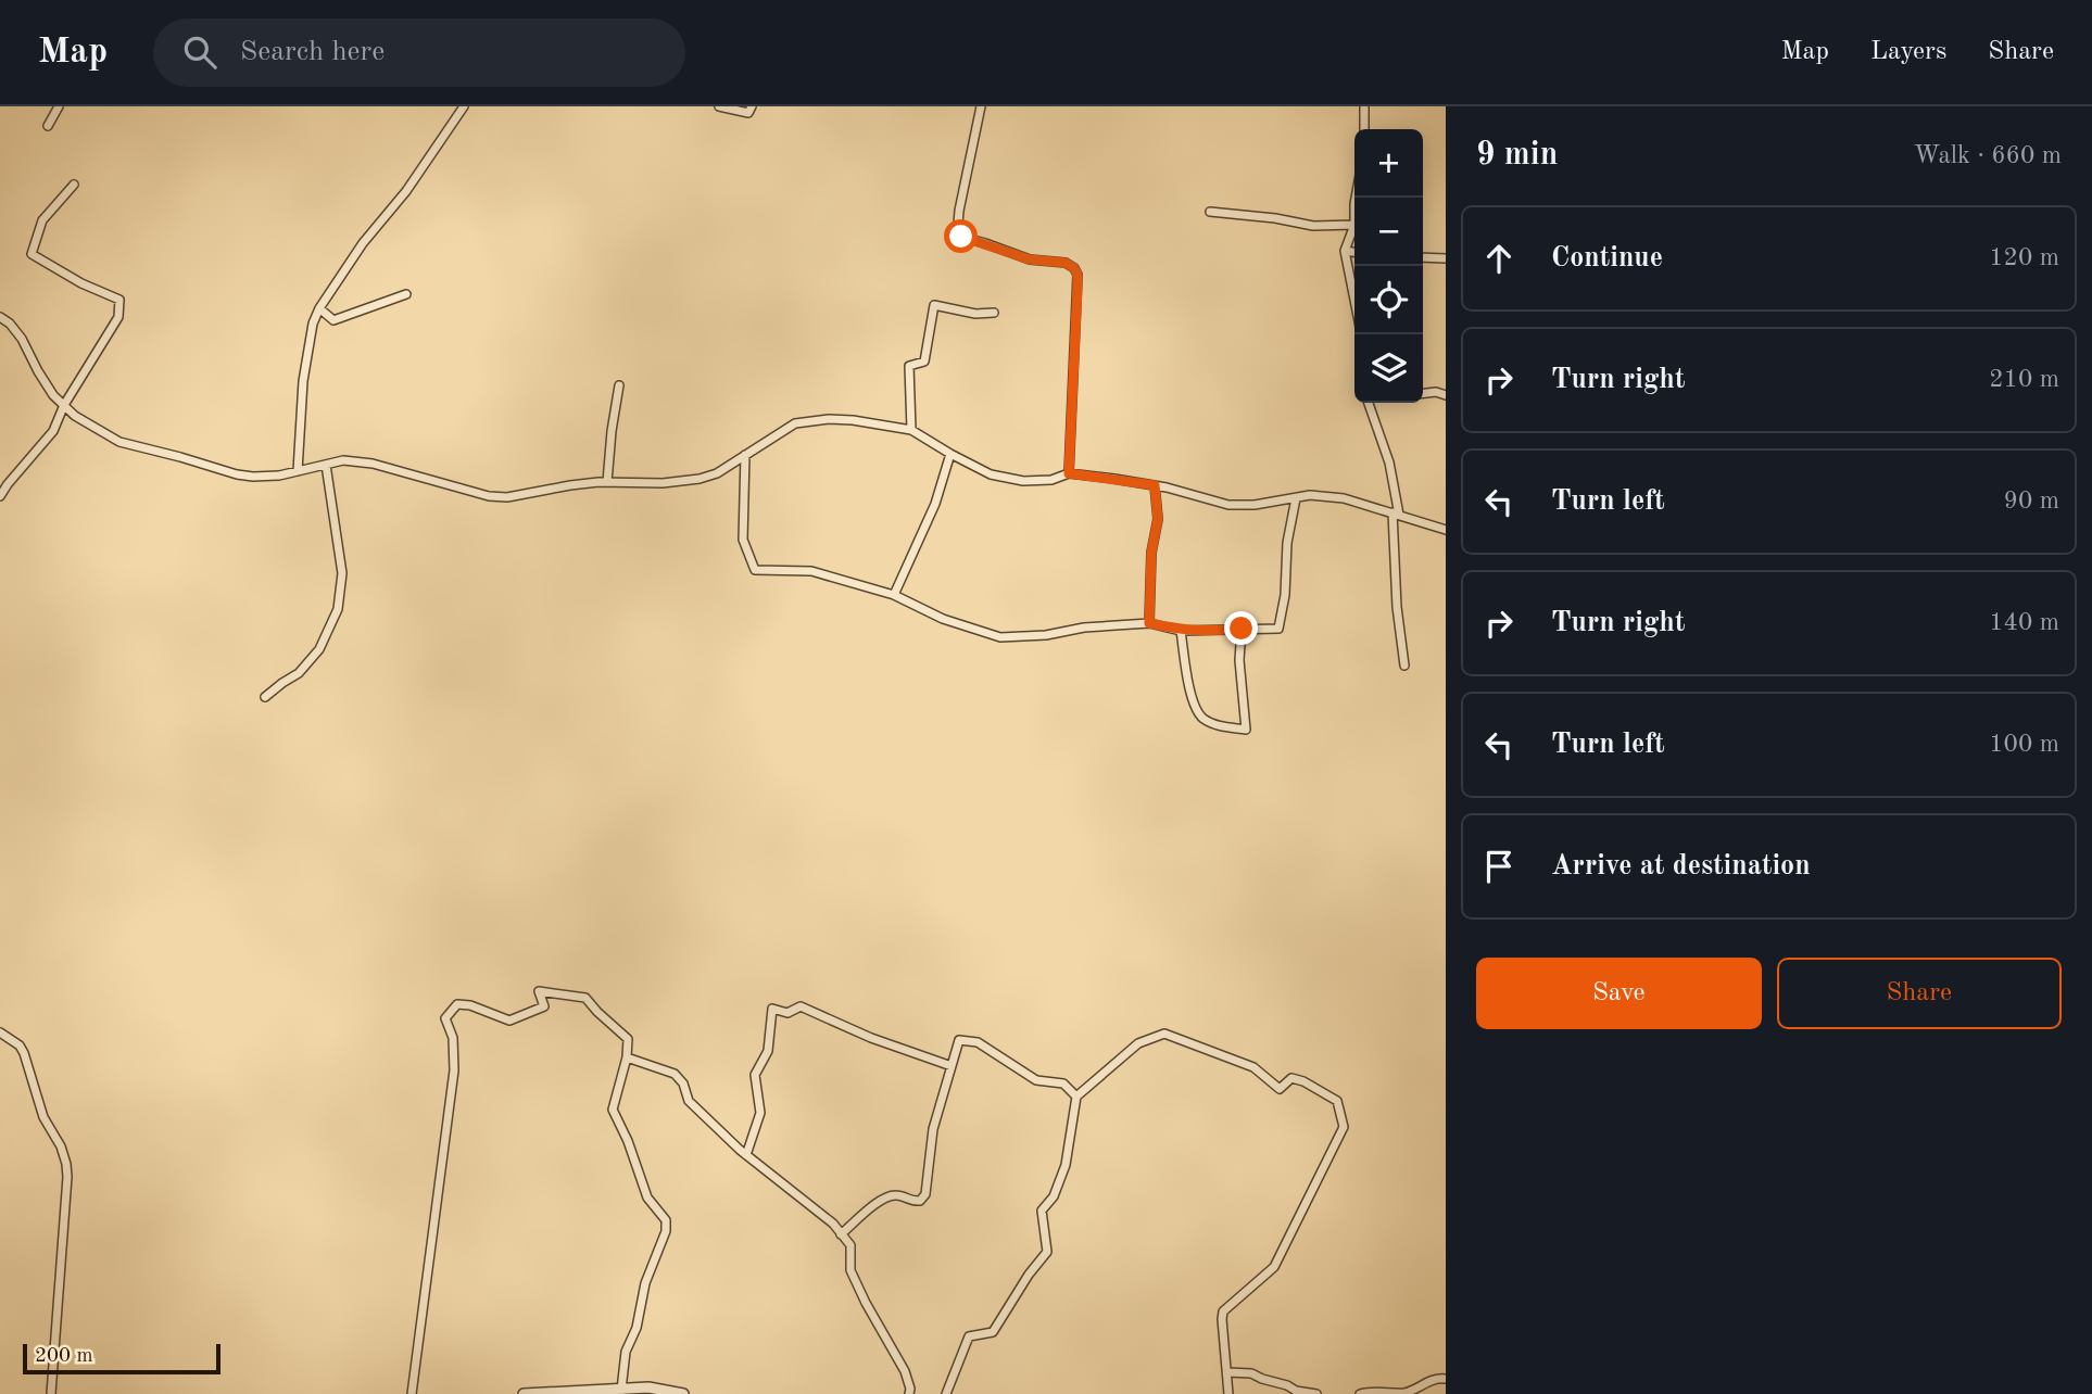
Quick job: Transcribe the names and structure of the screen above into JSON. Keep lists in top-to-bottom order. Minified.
{"scale_bar":"200 m","page":{"header":"Map","search":"Search here","nav":["Map","Layers","Share"],"heading":["9 min","Walk · 660 m"],"map_buttons":["+","−"],"list":[["Continue","120 m"],["Turn right","210 m"],["Turn left","90 m"],["Turn right","140 m"],["Turn left","100 m"],"Arrive at destination"],"buttons":["Save","Share"],"scale":"200 m"}}
